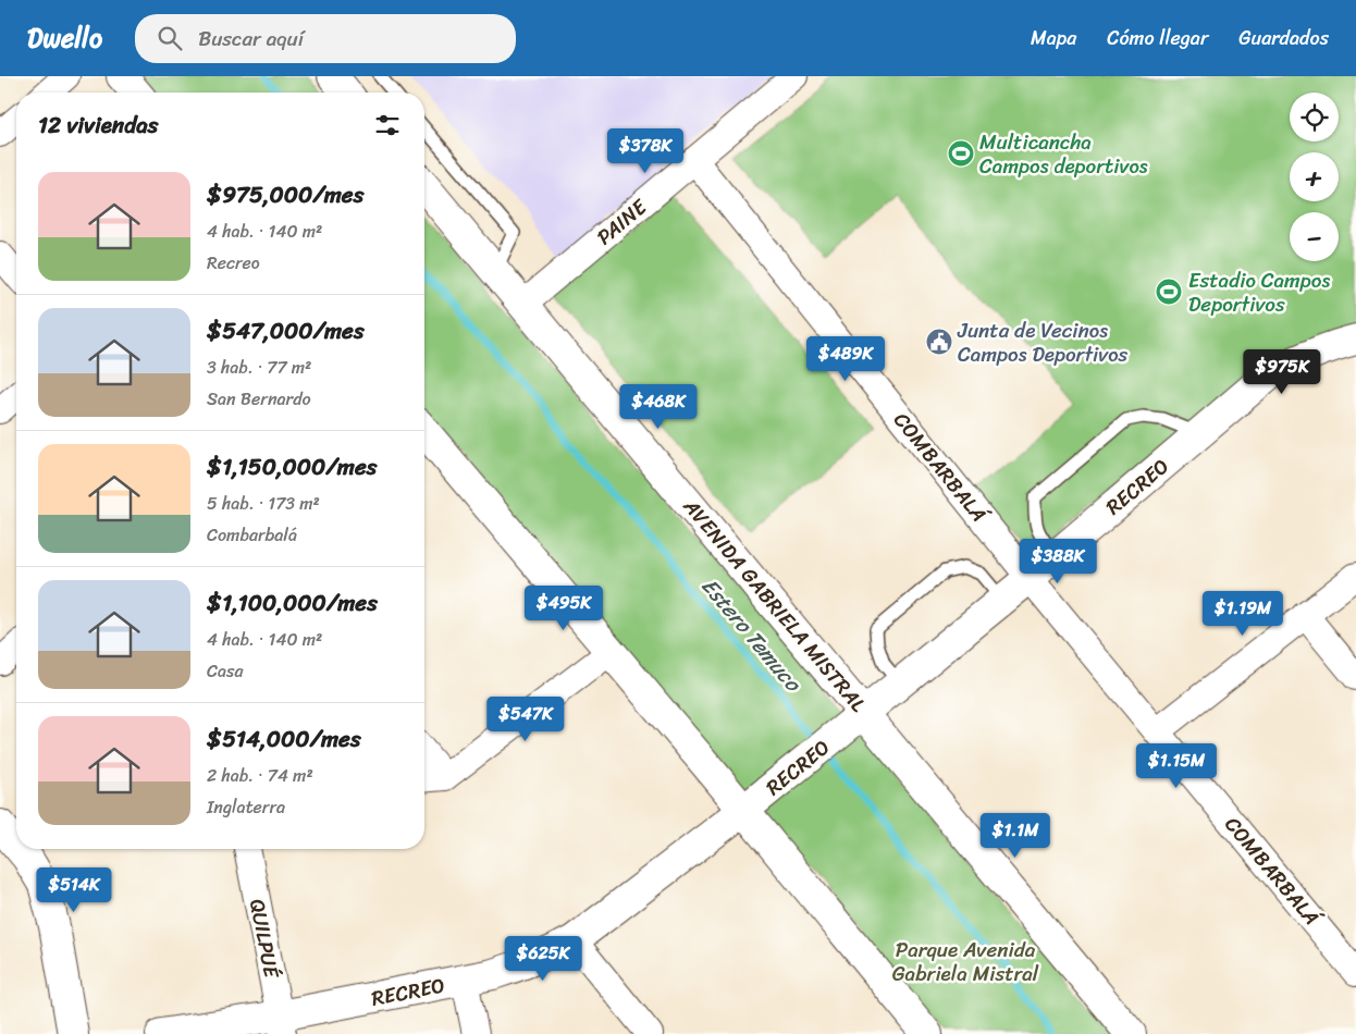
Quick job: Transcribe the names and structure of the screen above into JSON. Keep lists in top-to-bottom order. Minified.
{"streets":{"main road":["RECREO","AVENIDA GABRIELA MISTRAL"],"street":["PAINE","COMBARBALÁ","QUILPUÉ"]},"crossings":[["PAINE","COMBARBALÁ"],["PAINE","AVENIDA GABRIELA MISTRAL"],["COMBARBALÁ","RECREO"],["RECREO","AVENIDA GABRIELA MISTRAL"],["RECREO","QUILPUÉ"]],"water":["Estero Temuco"],"parks":["Parque Avenida Gabriela Mistral"],"places":{"sports":["Multicancha Campos deportivos","Estadio Campos Deportivos"],"public building":["Junta de Vecinos Campos Deportivos"]},"page":{"header":"Dwello","search":"Buscar aquí","nav":["Mapa","Cómo llegar","Guardados"],"map_buttons":["+","−"],"heading":"12 viviendas","price":["$378K","$489K","$975K","$468K","$388K","$495K","$1.19M","$547K","$1.15M","$1.1M","$514K","$625K"],"list":[{"name":"$975,000/mes","note":"4 hab. · 140 m² · Recreo"},{"name":"$547,000/mes","note":"3 hab. · 77 m² · San Bernardo"},{"name":"$1,150,000/mes","note":"5 hab. · 173 m² · Combarbalá"},{"name":"$1,100,000/mes","note":"4 hab. · 140 m² · Casa"},{"name":"$514,000/mes","note":"2 hab. · 74 m² · Inglaterra"}]}}
